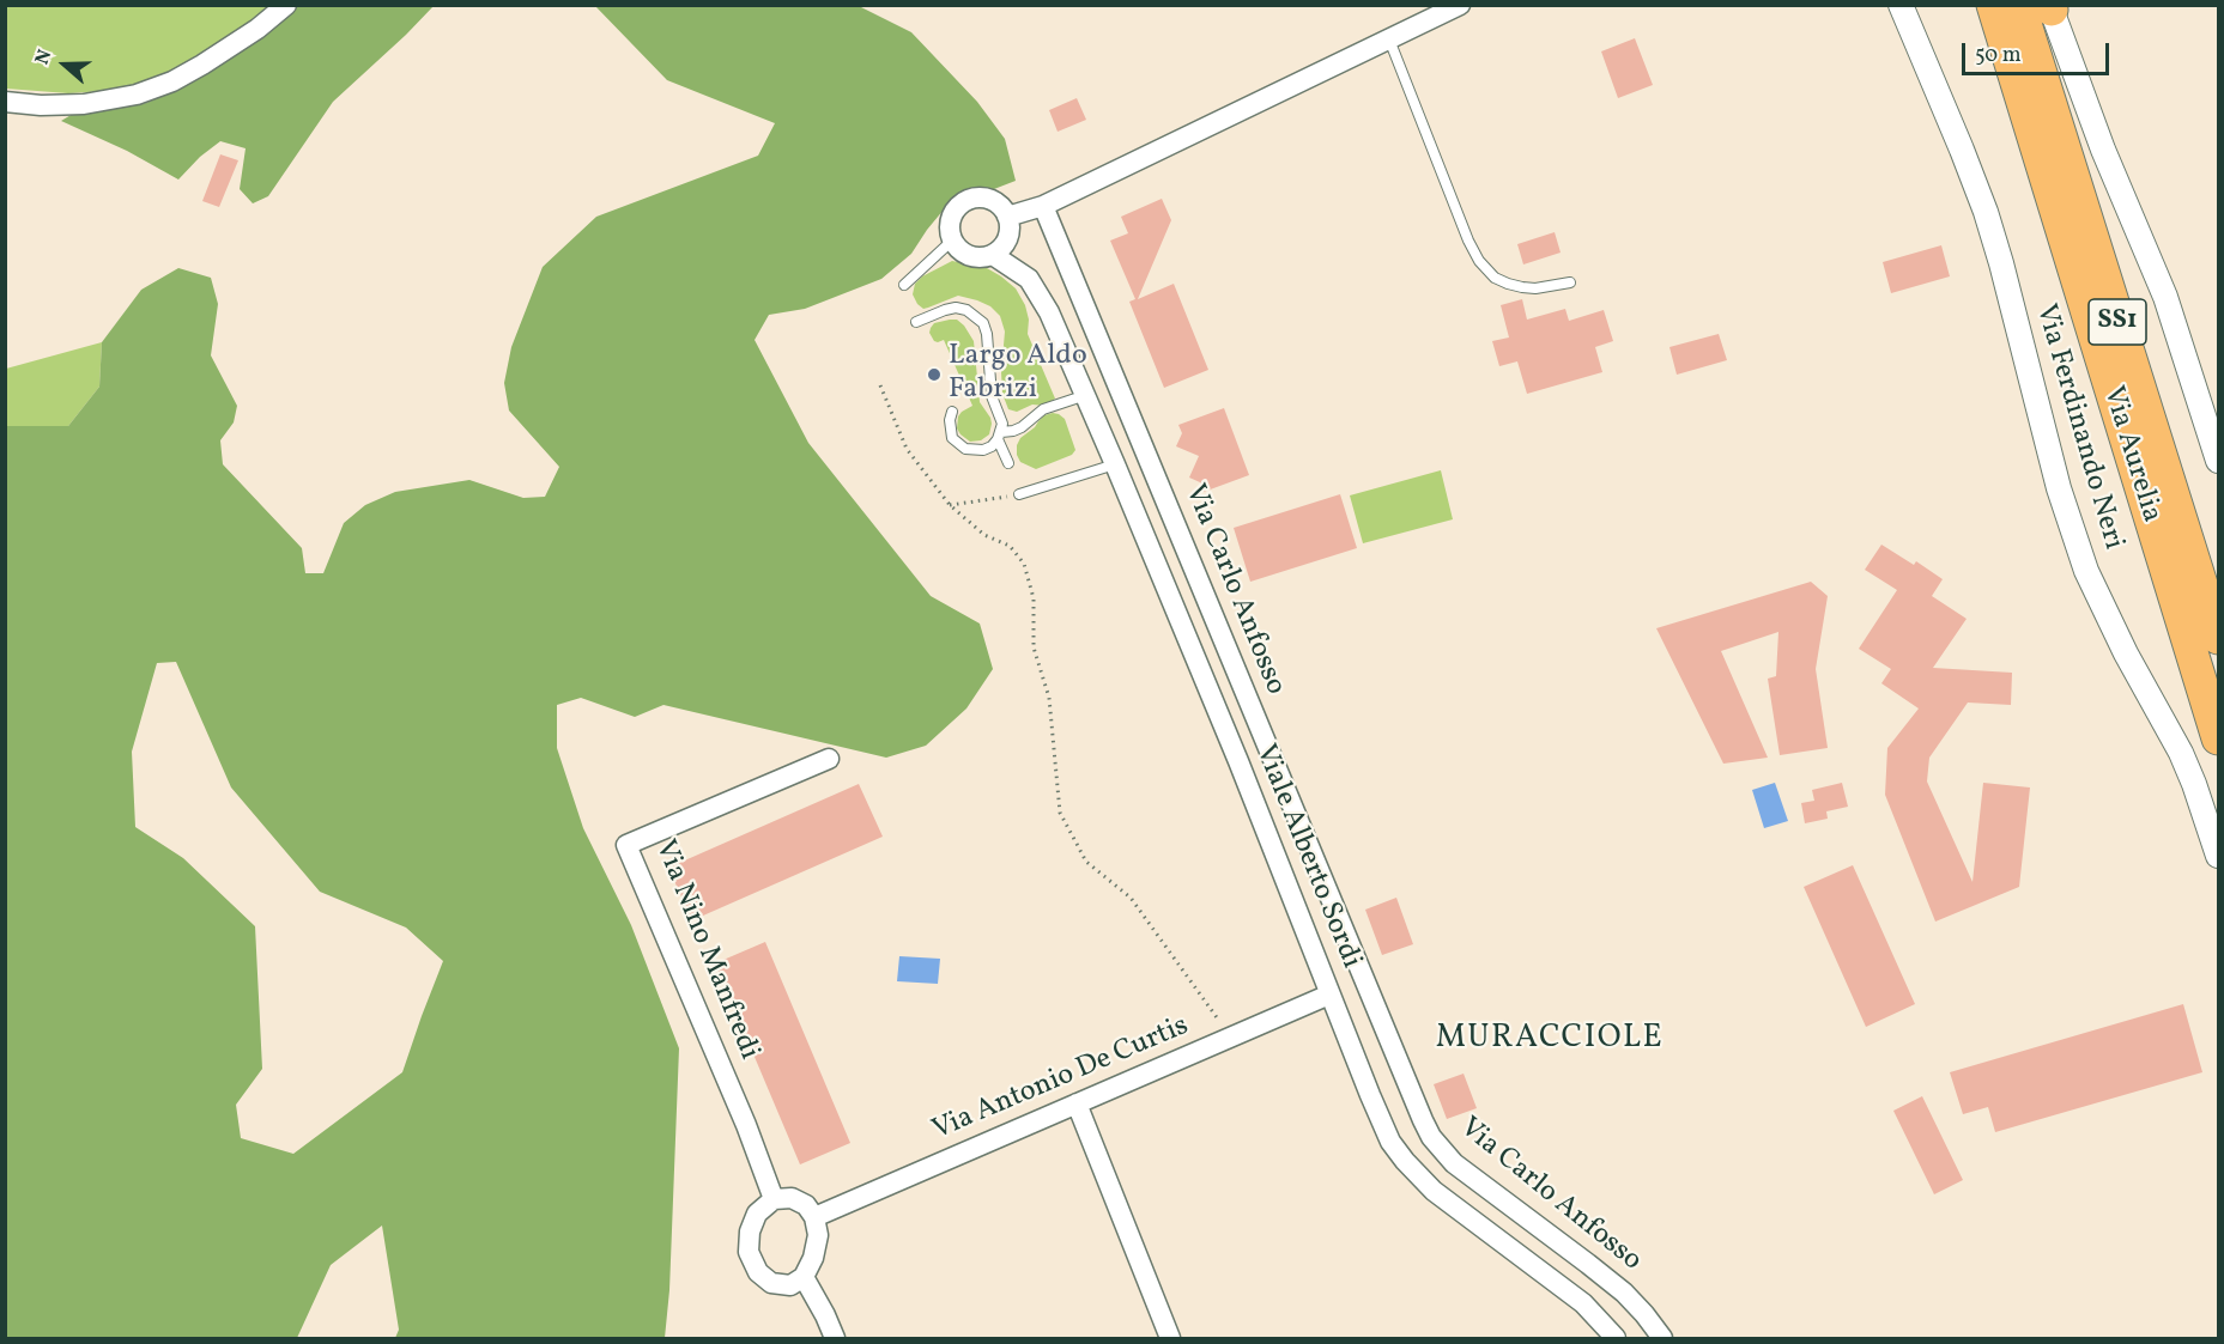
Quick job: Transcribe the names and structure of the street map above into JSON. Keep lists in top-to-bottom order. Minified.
{"streets":{"highway":["SS1","Via Aurelia"],"street":["Via Ferdinando Neri","Via Carlo Anfosso","Viale Alberto Sordi","Via Nino Manfredi","Via Antonio De Curtis"]},"crossings":[["Viale Alberto Sordi","Via Antonio De Curtis"],["Via Nino Manfredi","Via Antonio De Curtis"]],"districts":["MURACCIOLE"],"places":["Largo Aldo Fabrizi"],"scale_bar":"50 m","north":"left"}
